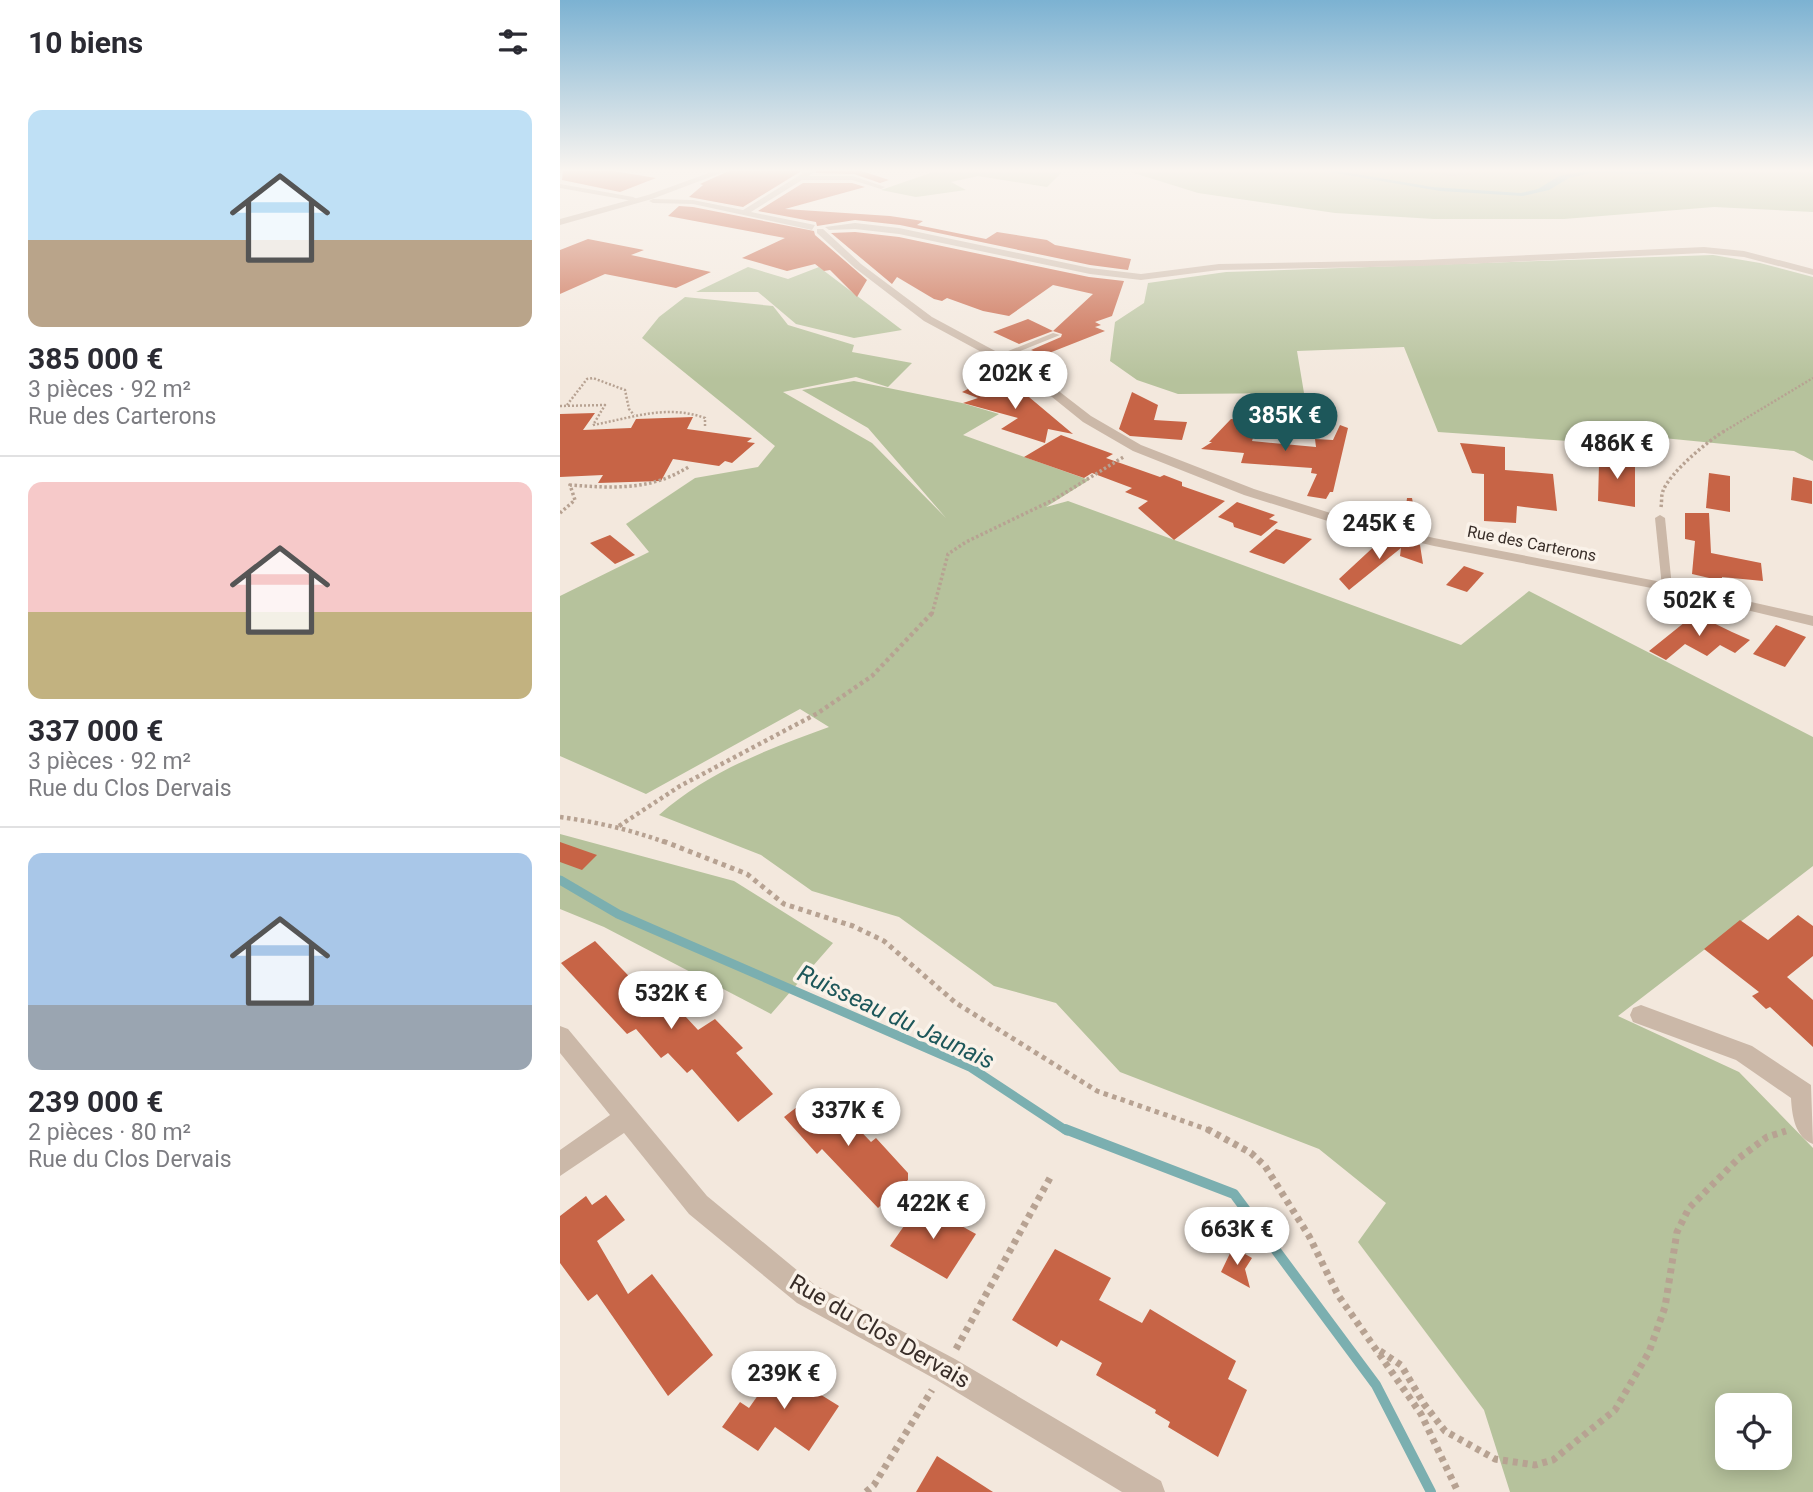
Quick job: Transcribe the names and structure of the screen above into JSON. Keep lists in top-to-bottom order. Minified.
{"streets":{"street":["Rue des Carterons","Rue du Clos Dervais"]},"water":["Ruisseau du Jaunais"],"page":{"heading":"10 biens","list":[{"name":"385 000 €","note":"3 pièces · 92 m² · Rue des Carterons"},{"name":"337 000 €","note":"3 pièces · 92 m² · Rue du Clos Dervais"},{"name":"239 000 €","note":"2 pièces · 80 m² · Rue du Clos Dervais"}],"price":["202K €","385K €","486K €","245K €","502K €","532K €","337K €","422K €","663K €","239K €"]}}
